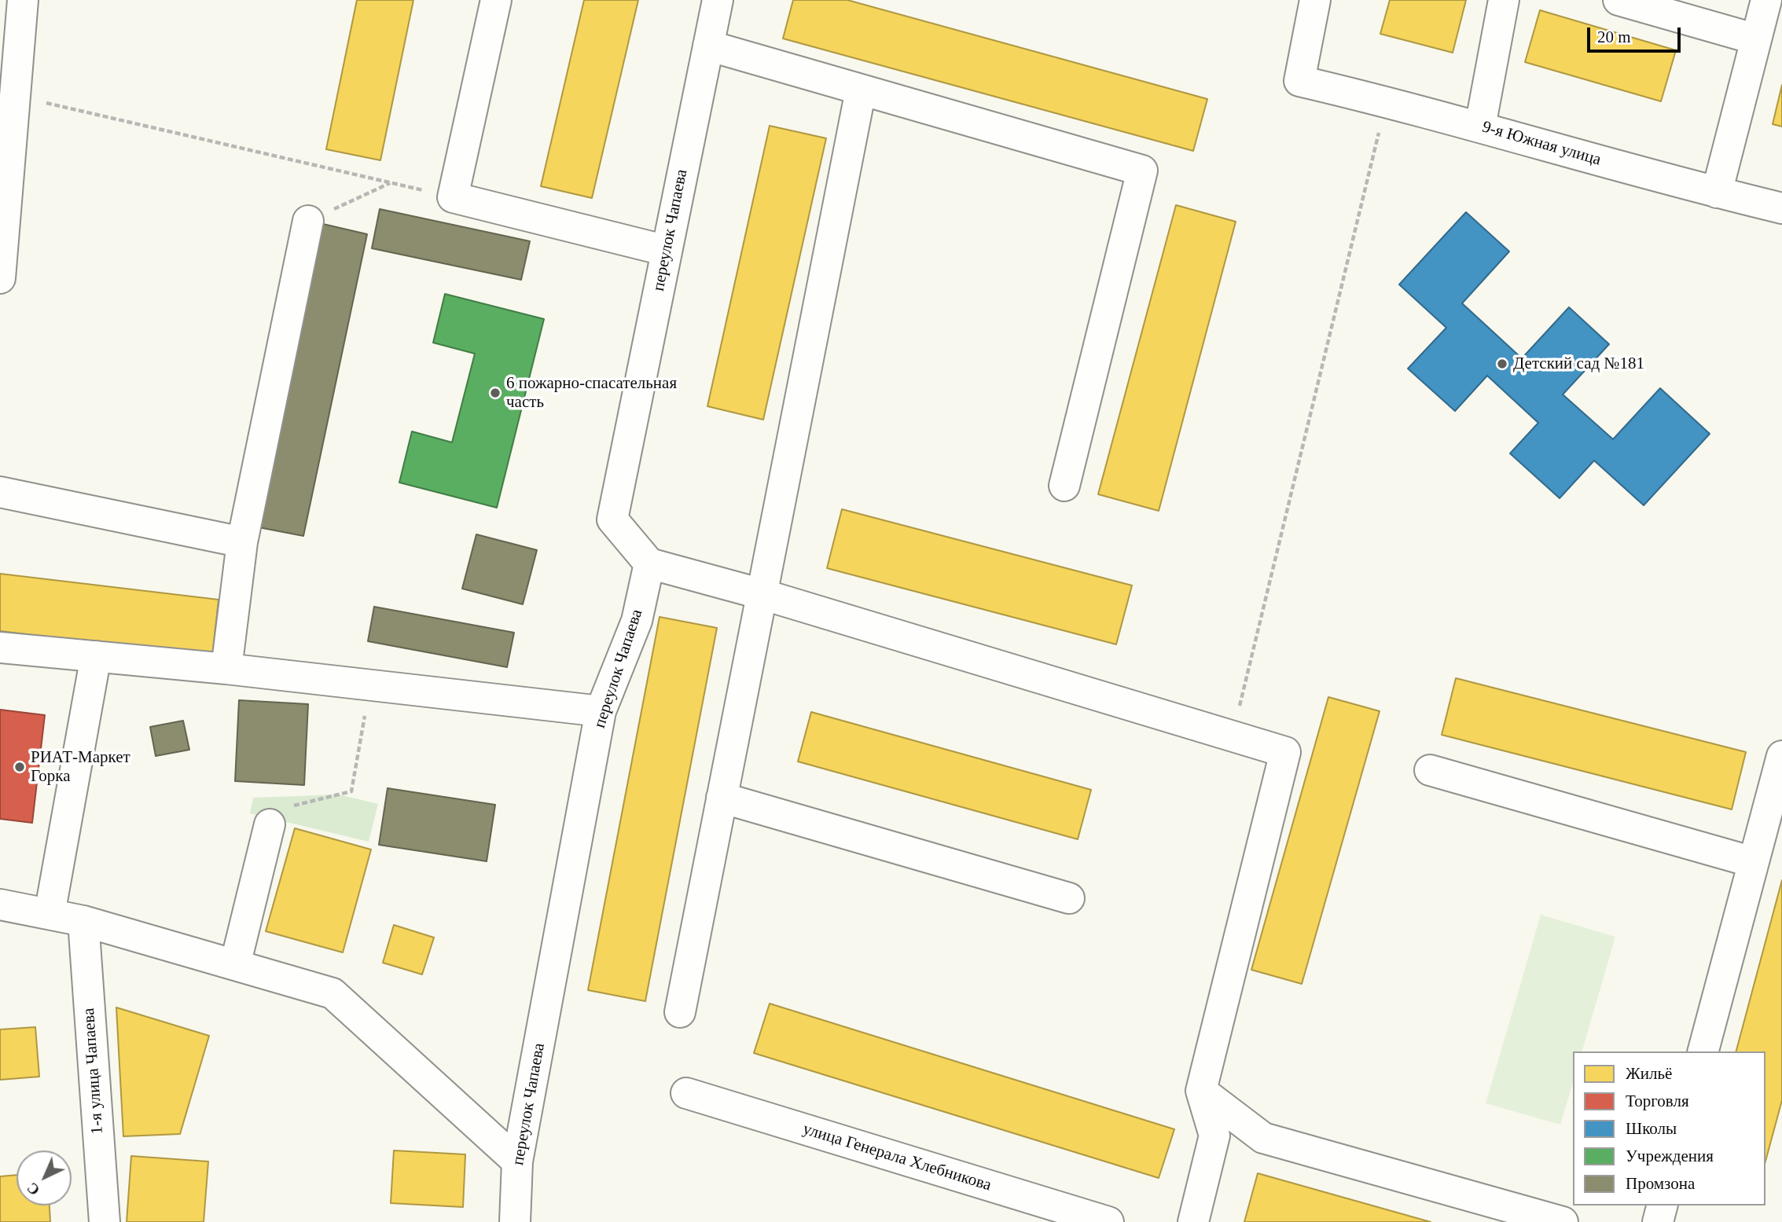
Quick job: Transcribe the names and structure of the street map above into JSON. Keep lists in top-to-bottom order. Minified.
{"streets":{"street":["9-я Южная улица","переулок Чапаева","1-я улица Чапаева","улица Генерала Хлебникова"]},"places":["Детский сад №181","6 пожарно-спасательная часть","РИАТ-Маркет Горка"],"legend":["Жильё","Торговля","Школы","Учреждения","Промзона"],"scale_bar":"20 m","north":"bottom left"}
